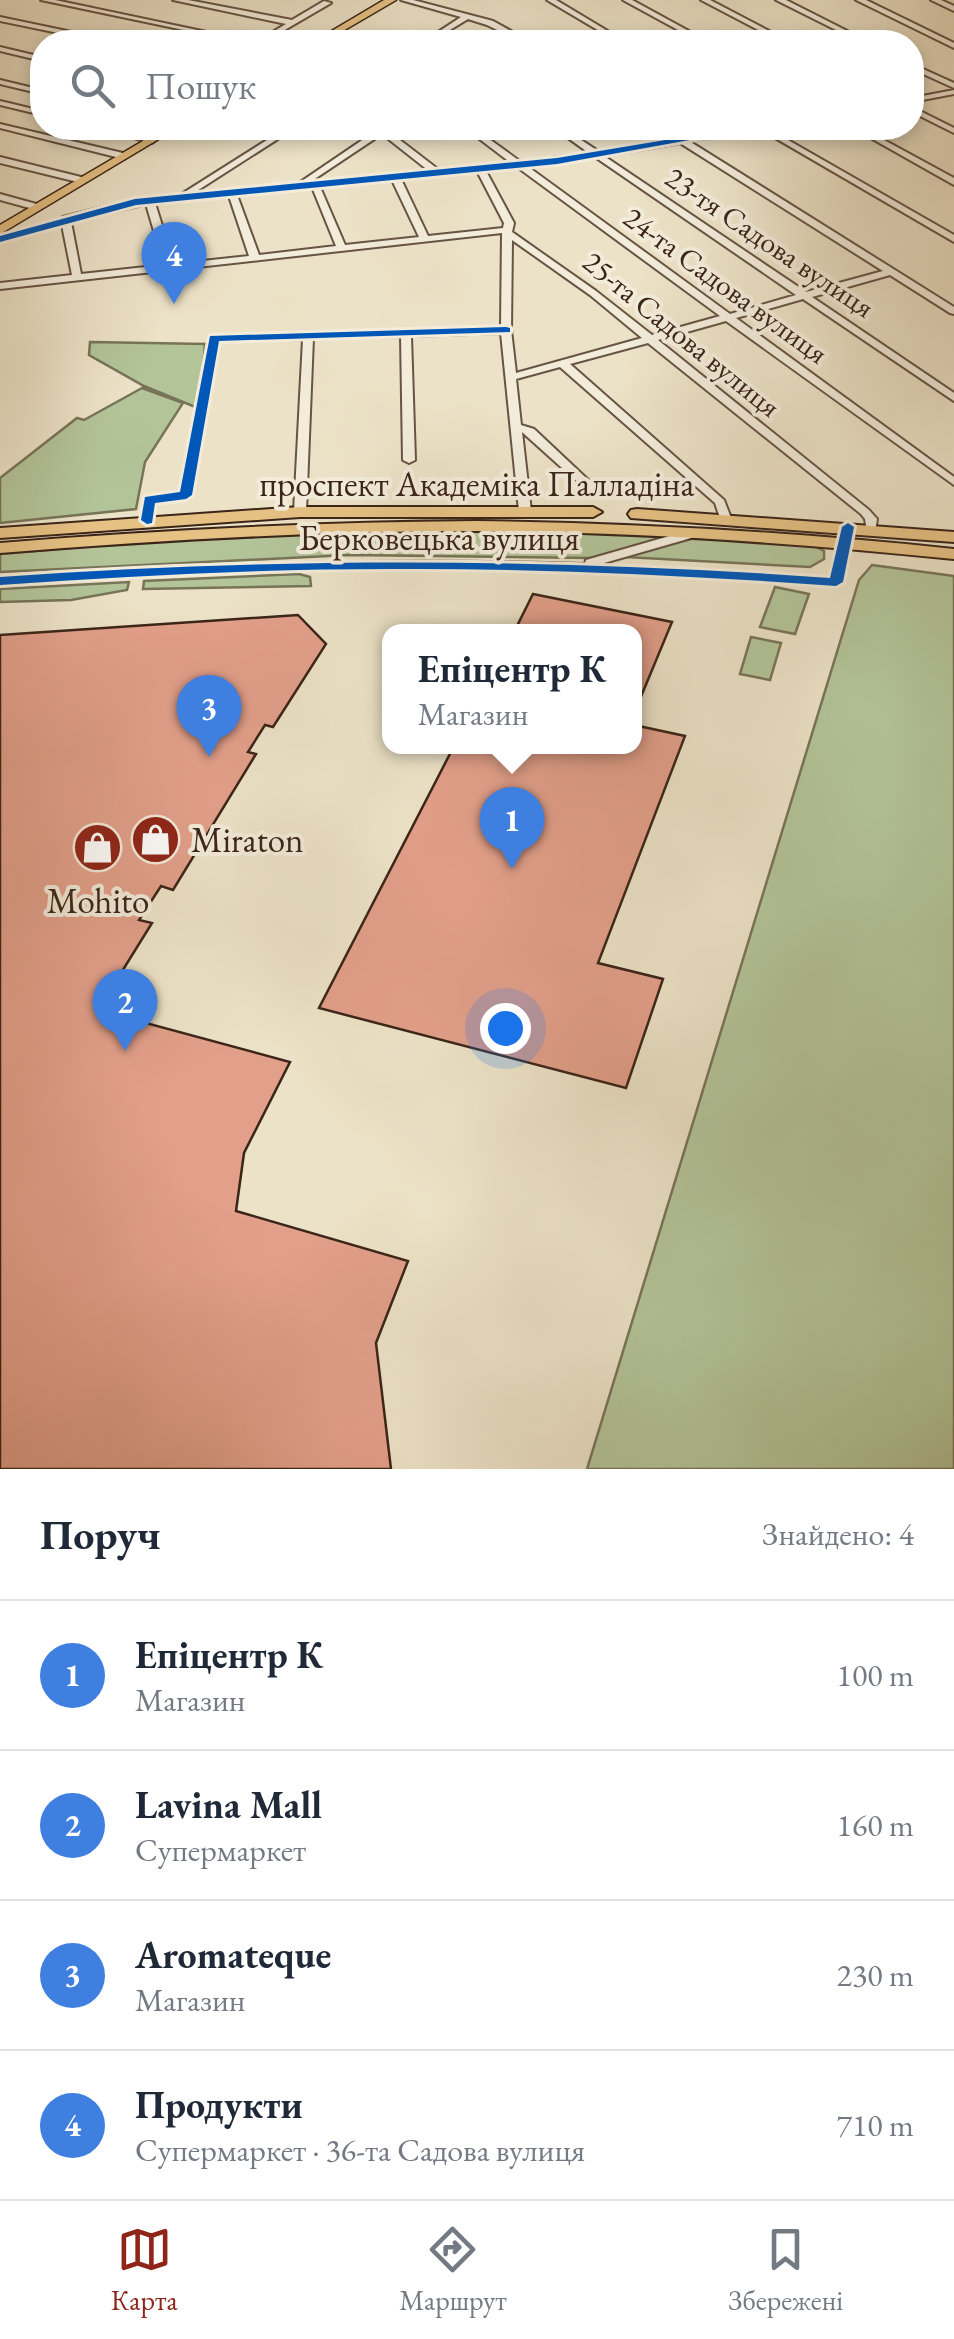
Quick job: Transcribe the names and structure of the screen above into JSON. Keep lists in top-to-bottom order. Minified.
{"streets":{"highway":["проспект Академіка Палладіна"],"street":["23-тя Садова вулиця","24-та Садова вулиця","25-та Садова вулиця","Берковецька вулиця"]},"crossings":[["25-та Садова вулиця","проспект Академіка Палладіна"],["проспект Академіка Палладіна","Берковецька вулиця"]],"places":{"shop":["Miraton","Mohito"]},"page":{"search":"Пошук","pins":["4","3","1","2"],"popup":["Епіцентр К","Магазин"],"heading":["Поруч","Знайдено: 4"],"list":[{"mark":"1","name":"Епіцентр К","note":"Магазин","value":"100 m"},{"mark":"2","name":"Lavina Mall","note":"Супермаркет","value":"160 m"},{"mark":"3","name":"Aromateque","note":"Магазин","value":"230 m"},{"mark":"4","name":"Продукти","note":"Супермаркет · 36-та Садова вулиця","value":"710 m"}],"nav":["Карта","Маршрут","Збережені"]}}
